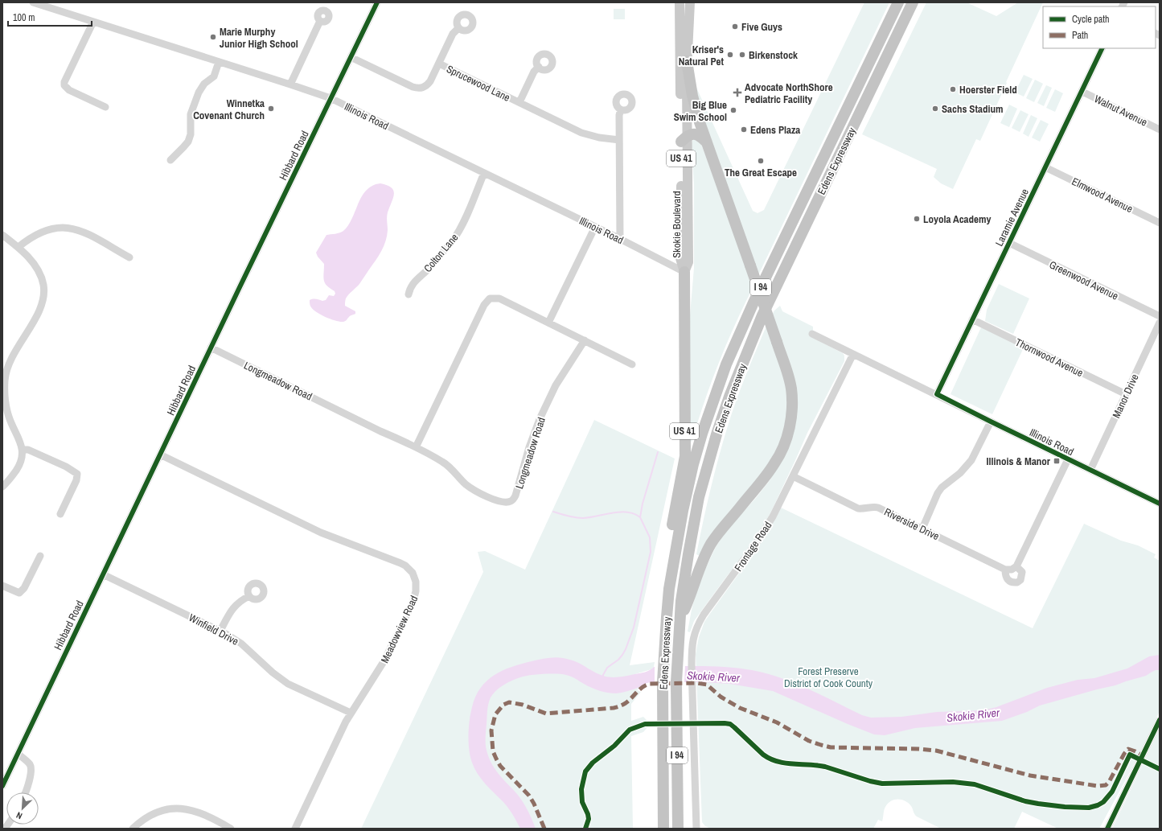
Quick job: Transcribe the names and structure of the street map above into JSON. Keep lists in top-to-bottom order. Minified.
{"streets":{"highway":["US 41","Edens Expressway","I 94"],"main road":["Skokie Boulevard"],"street":["Sprucewood Lane","Walnut Avenue","Illinois Road","Hibbard Road","Elmwood Avenue","Laramie Avenue","Colton Lane","Greenwood Avenue","Thornwood Avenue","Longmeadow Road","Manor Drive","Riverside Drive","Frontage Road","Winfield Drive","Meadowview Road"]},"crossings":[["Sprucewood Lane","Hibbard Road"],["Walnut Avenue","Laramie Avenue"],["Illinois Road","Hibbard Road"],["Illinois Road","US 41"],["Illinois Road","Laramie Avenue"],["Illinois Road","Skokie Boulevard"],["Illinois Road","Colton Lane"],["Illinois Road","Manor Drive"],["Illinois Road","Riverside Drive"],["Illinois Road","Frontage Road"],["Hibbard Road","Longmeadow Road"],["Hibbard Road","Winfield Drive"],["Hibbard Road","Meadowview Road"],["US 41","Edens Expressway"],["US 41","Skokie Boulevard"],["Elmwood Avenue","Laramie Avenue"],["Laramie Avenue","Greenwood Avenue"],["Laramie Avenue","Thornwood Avenue"],["Thornwood Avenue","Manor Drive"],["Riverside Drive","Frontage Road"],["Winfield Drive","Meadowview Road"]],"water":["Skokie River"],"parks":["Forest Preserve District of Cook County"],"places":{"other":["Five Guys","Marie Murphy Junior High School","Kriser's Natural Pet","Birkenstock","Hoerster Field","Winnetka Covenant Church","Sachs Stadium","Big Blue Swim School","Edens Plaza","The Great Escape","Loyola Academy"],"health":["Advocate NorthShore Pediatric Facility"],"transit":["Illinois & Manor"]},"legend":["Cycle path","Path"],"scale_bar":"100 m","north":"bottom left"}
